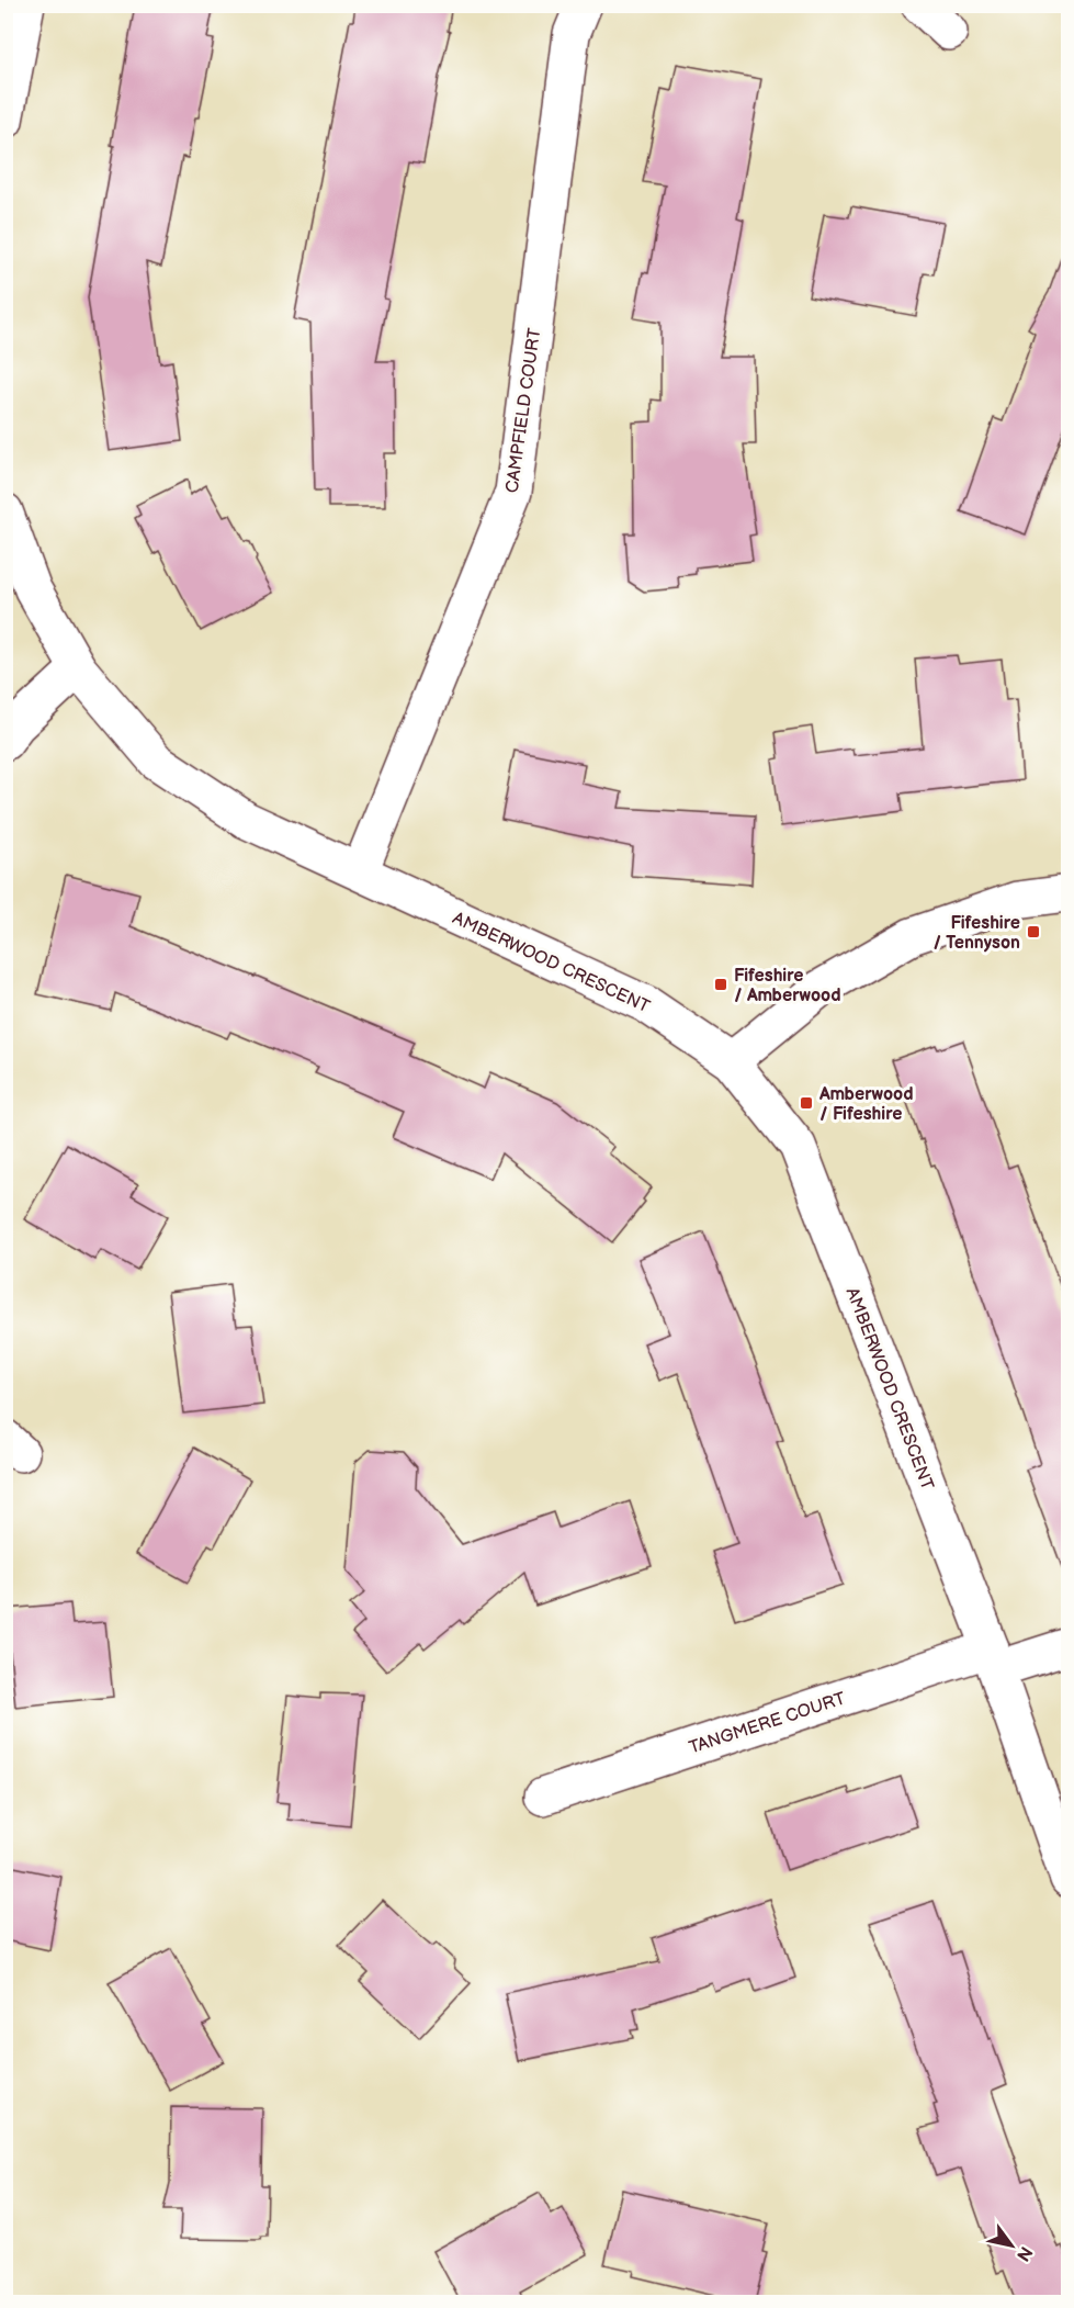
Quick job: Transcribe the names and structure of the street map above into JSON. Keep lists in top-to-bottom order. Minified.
{"streets":{"street":["CAMPFIELD COURT","AMBERWOOD CRESCENT","TANGMERE COURT"]},"crossings":[["CAMPFIELD COURT","AMBERWOOD CRESCENT"],["AMBERWOOD CRESCENT","TANGMERE COURT"]],"places":{"transit":["Fifeshire / Tennyson","Fifeshire / Amberwood","Amberwood / Fifeshire"]},"north":"bottom right"}
